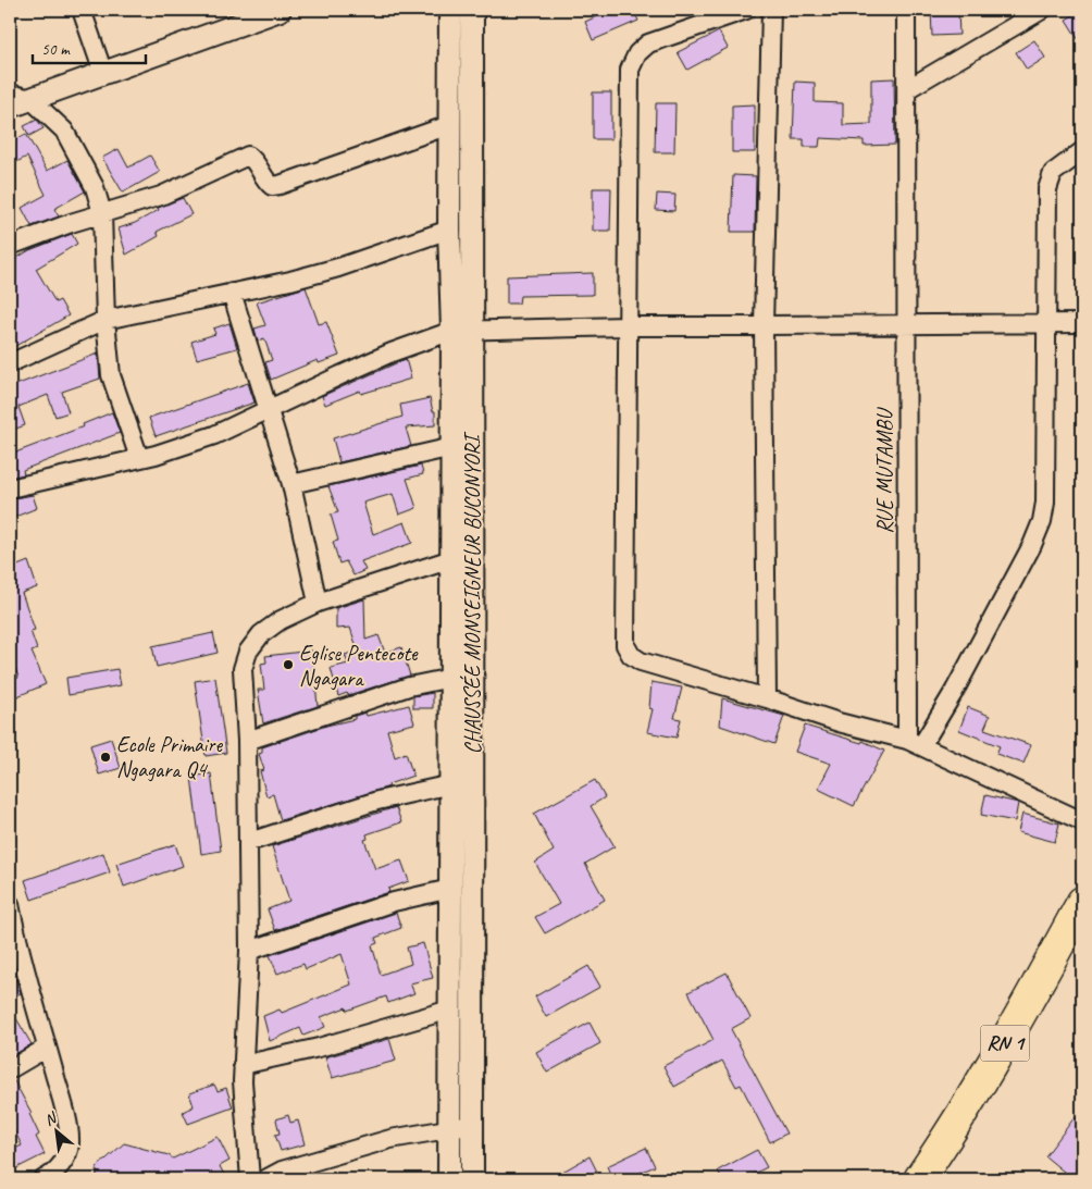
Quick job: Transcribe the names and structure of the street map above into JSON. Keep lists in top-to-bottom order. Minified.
{"streets":{"highway":["RN 1"],"street":["RUE MUTAMBU","CHAUSSÉE MONSEIGNEUR BUCONYORI"]},"places":["Eglise Pentecote Ngagara","Ecole Primaire Ngagara Q4"],"scale_bar":"50 m","north":"top left"}
